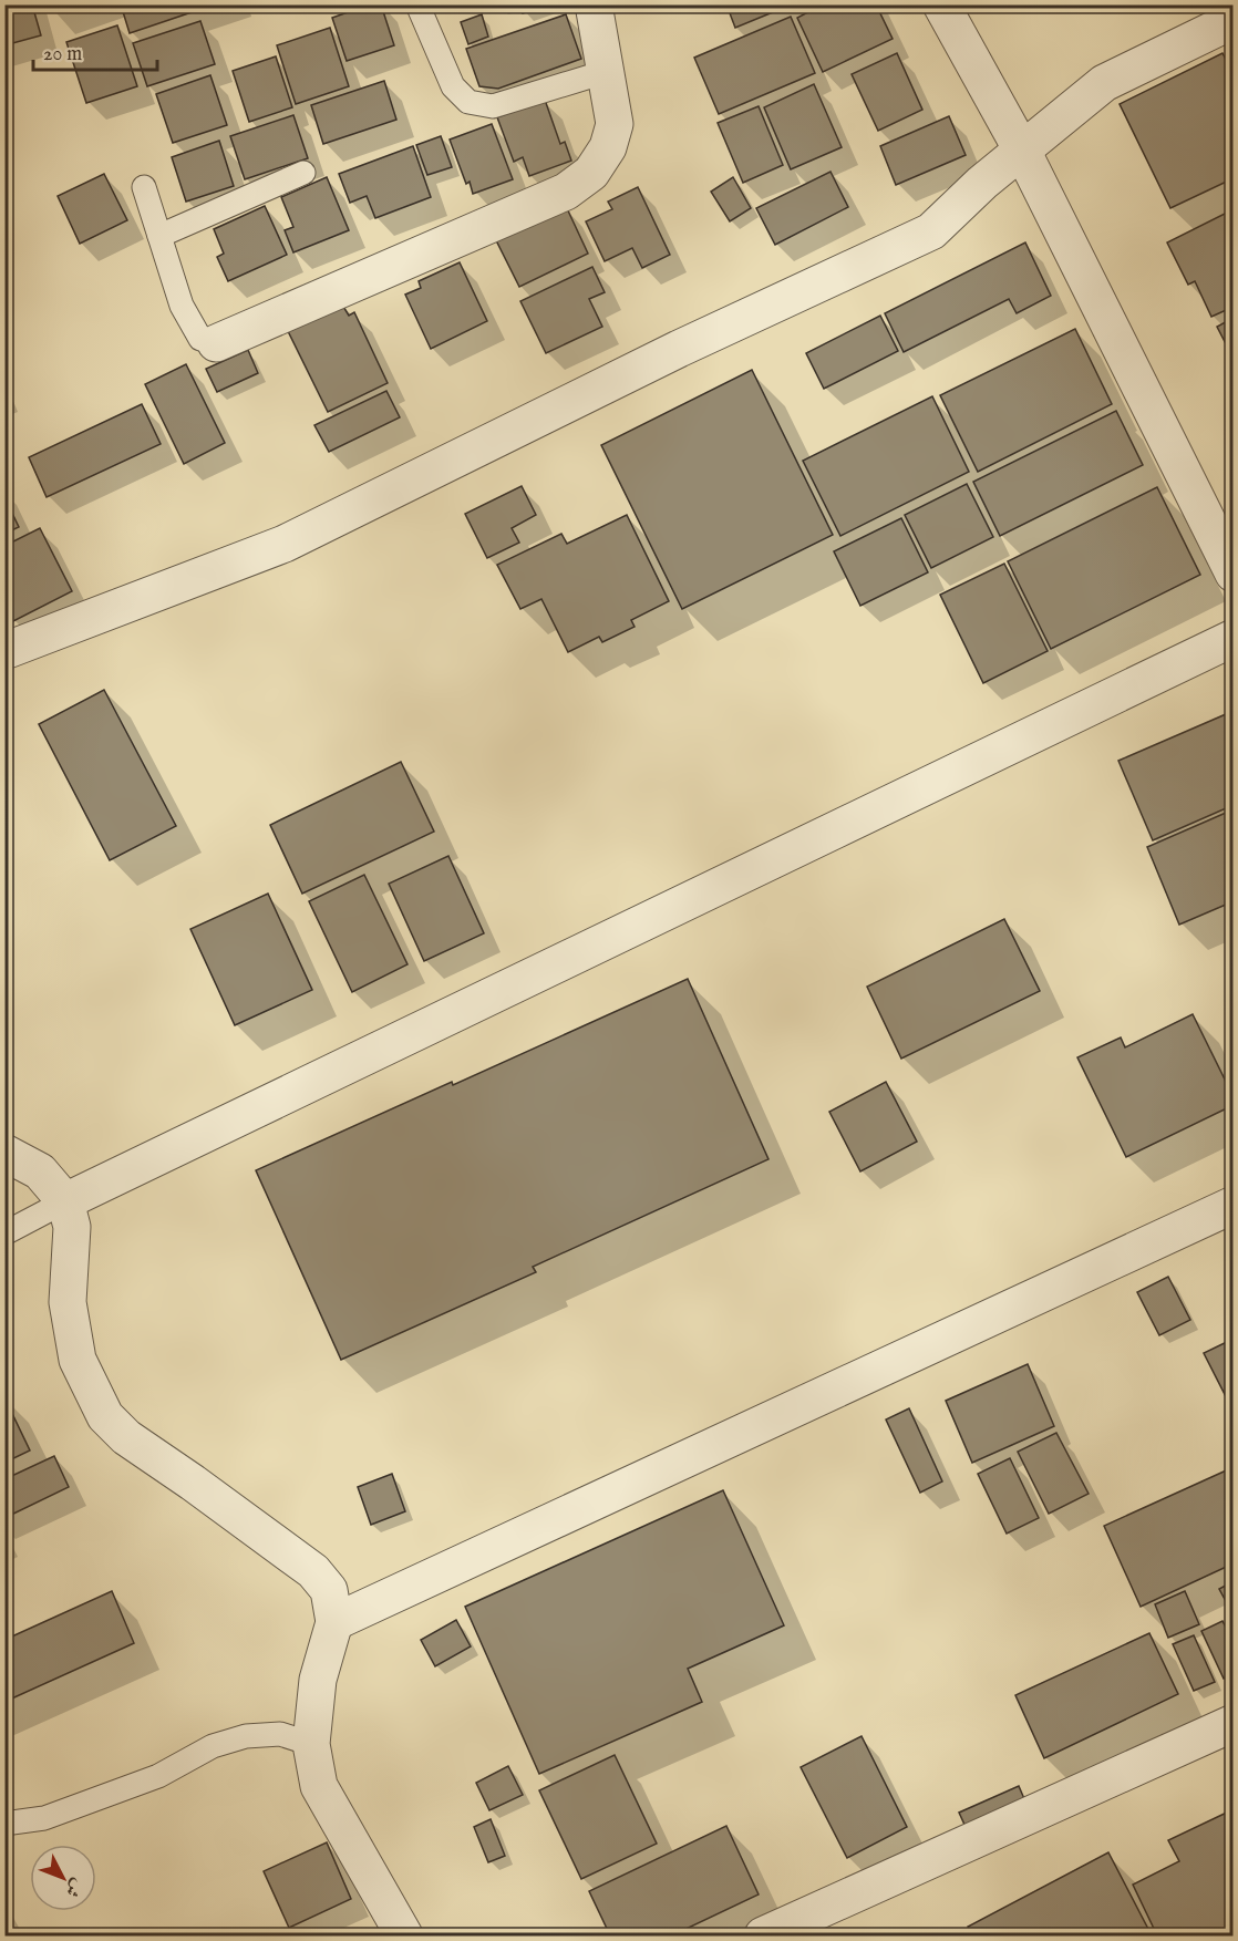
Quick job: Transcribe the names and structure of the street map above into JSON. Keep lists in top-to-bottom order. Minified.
{"scale_bar":"20 m","north":"bottom right"}
